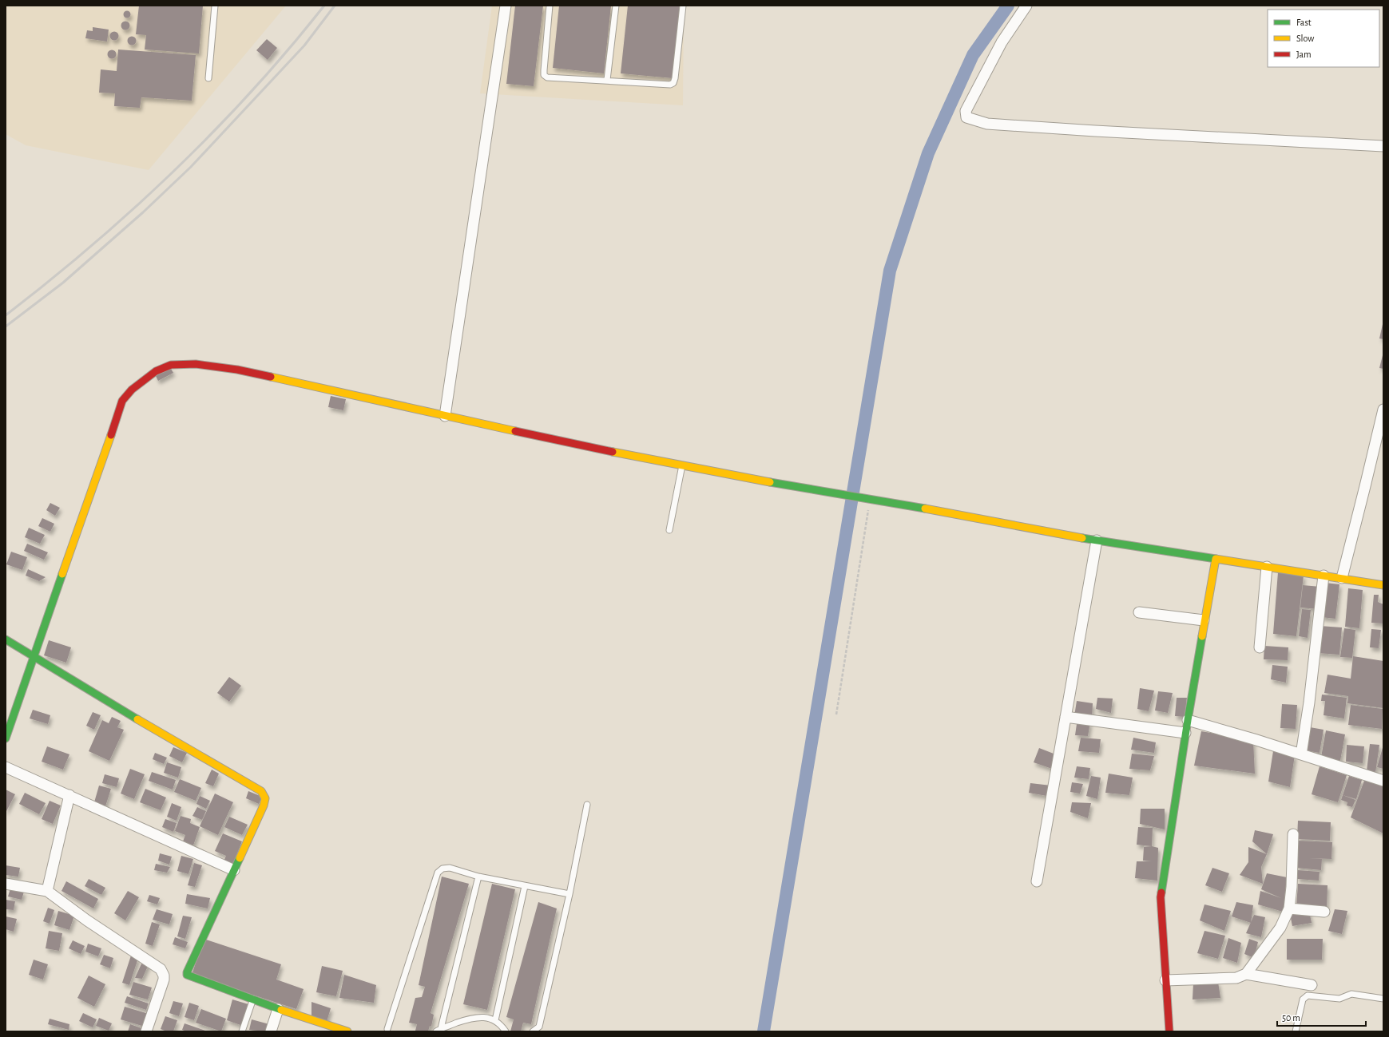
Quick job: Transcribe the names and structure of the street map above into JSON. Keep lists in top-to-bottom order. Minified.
{"legend":["Fast","Slow","Jam"],"scale_bar":"50 m"}
